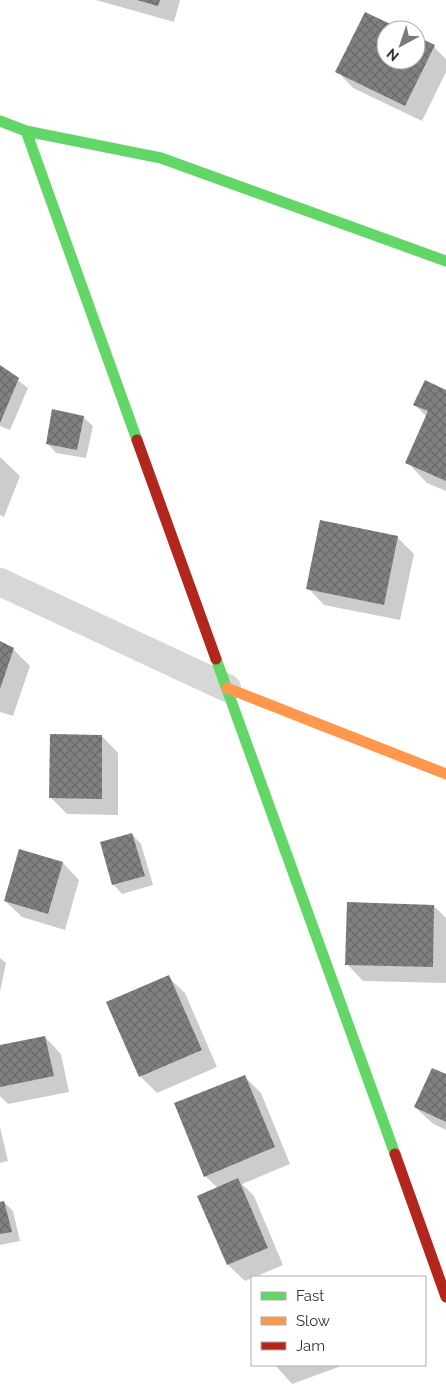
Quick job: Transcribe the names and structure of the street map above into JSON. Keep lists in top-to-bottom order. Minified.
{"legend":["Fast","Slow","Jam"],"north":"bottom left"}
